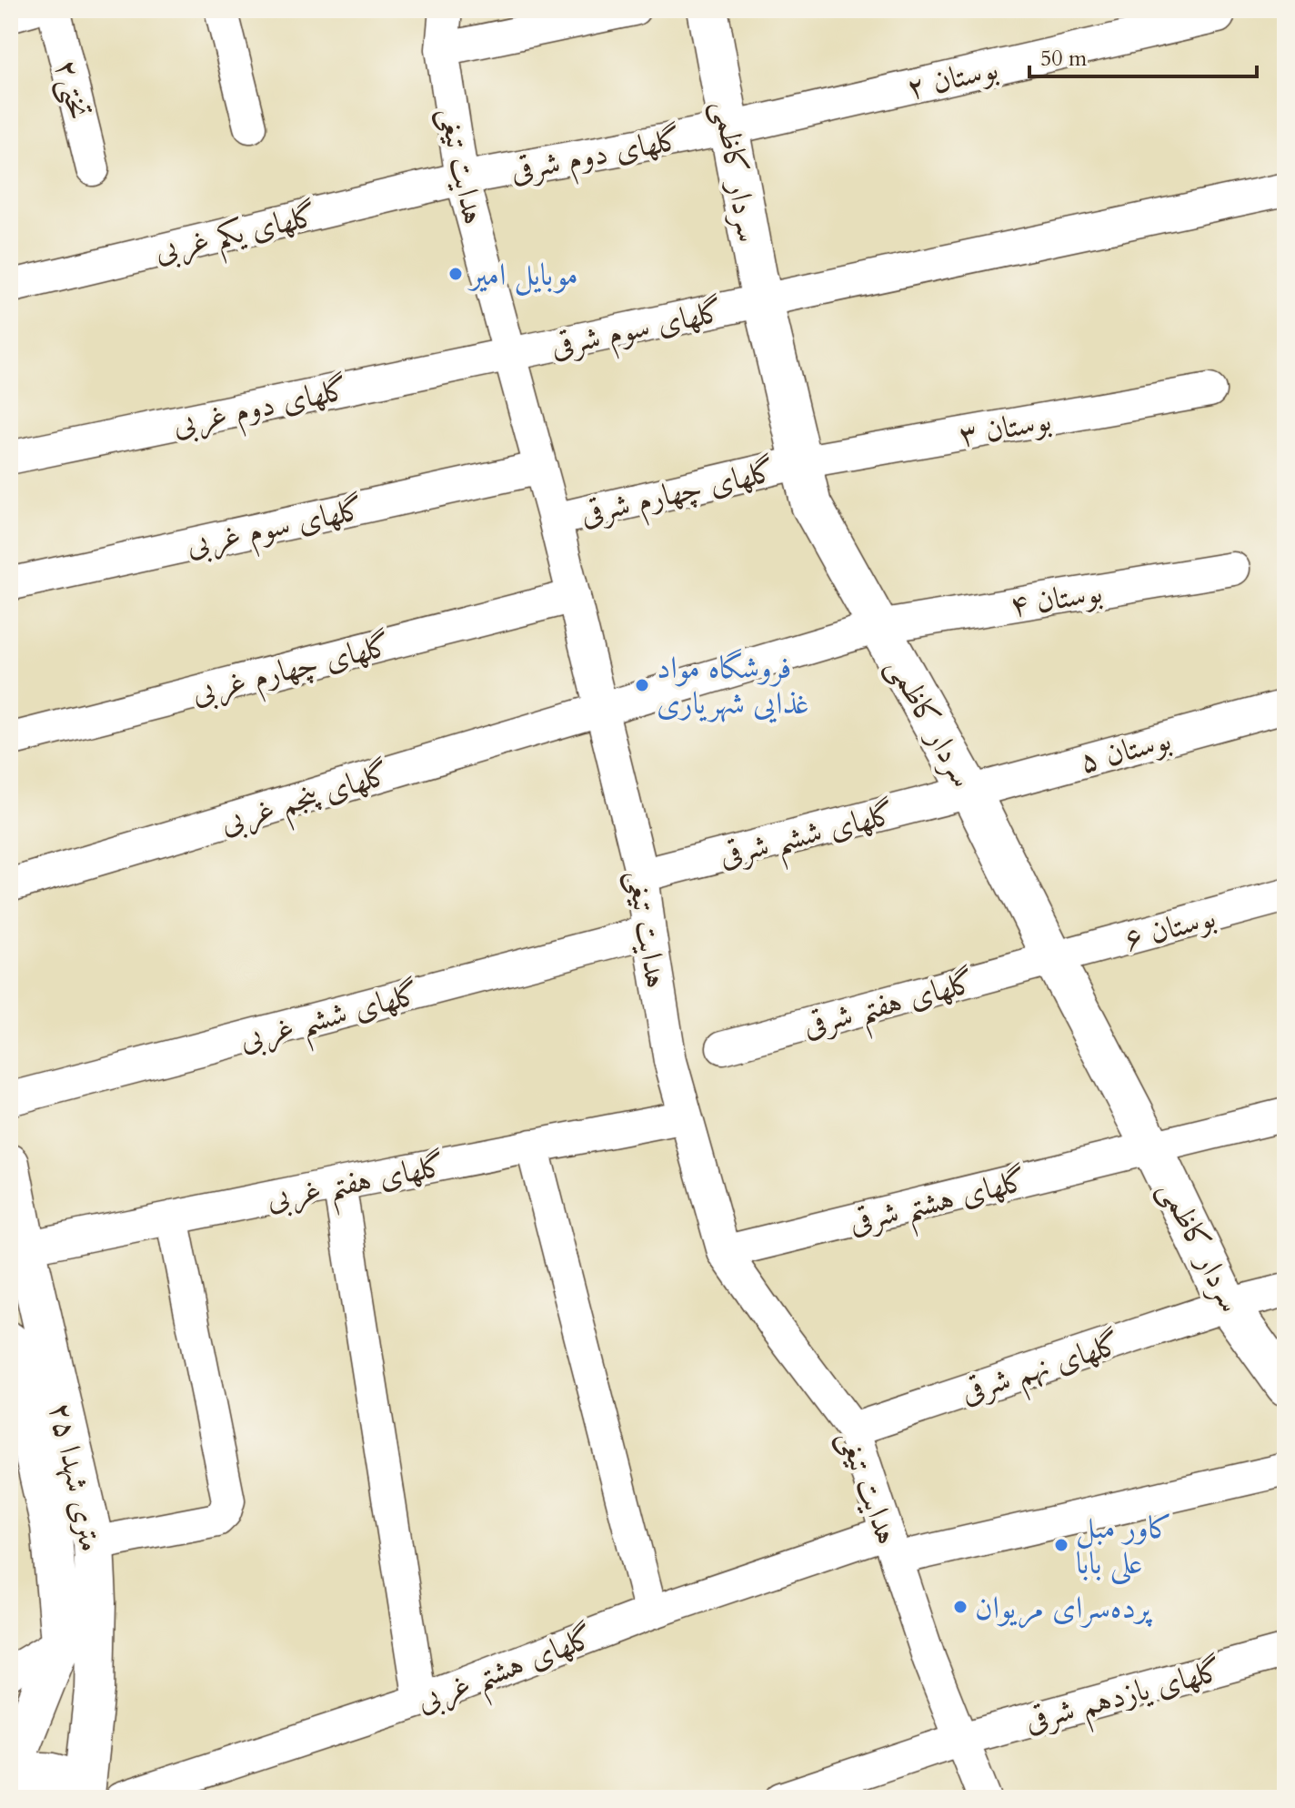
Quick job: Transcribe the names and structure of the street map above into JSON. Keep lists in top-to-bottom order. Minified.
{"streets":{"street":["بوستان ۲","تختی۲","گلهای دوم شرقی","هدایت تیغی","سردار کاظمی","گلهای یکم غربی","گلهای سوم شرقی","گلهای دوم غربی","بوستان ۳","گلهای چهارم شرقی","گلهای سوم غربی","بوستان ۴","گلهای چهارم غربی","بوستان ۵","گلهای پنجم غربی","گلهای ششم شرقی","بوستان ۶","گلهای هفتم شرقی","گلهای ششم غربی","گلهای هفتم غربی","گلهای هشتم شرقی","گلهای نهم شرقی","۲۵ متری شهدا","گلهای هشتم غربی","گلهای یازدهم شرقی"]},"crossings":[["بوستان ۲","گلهای دوم شرقی"],["بوستان ۲","سردار کاظمی"],["گلهای دوم شرقی","هدایت تیغی"],["گلهای دوم شرقی","سردار کاظمی"],["گلهای دوم شرقی","گلهای یکم غربی"],["هدایت تیغی","گلهای یکم غربی"],["هدایت تیغی","گلهای سوم شرقی"],["هدایت تیغی","گلهای دوم غربی"],["هدایت تیغی","گلهای چهارم شرقی"],["هدایت تیغی","گلهای سوم غربی"],["هدایت تیغی","بوستان ۴"],["هدایت تیغی","گلهای چهارم غربی"],["هدایت تیغی","گلهای پنجم غربی"],["هدایت تیغی","گلهای ششم شرقی"],["هدایت تیغی","گلهای ششم غربی"],["هدایت تیغی","گلهای هفتم غربی"],["هدایت تیغی","گلهای هشتم شرقی"],["هدایت تیغی","گلهای نهم شرقی"],["هدایت تیغی","گلهای هشتم غربی"],["هدایت تیغی","گلهای یازدهم شرقی"],["سردار کاظمی","گلهای سوم شرقی"],["سردار کاظمی","بوستان ۳"],["سردار کاظمی","گلهای چهارم شرقی"],["سردار کاظمی","بوستان ۴"],["سردار کاظمی","بوستان ۵"],["سردار کاظمی","گلهای ششم شرقی"],["سردار کاظمی","بوستان ۶"],["سردار کاظمی","گلهای هفتم شرقی"],["سردار کاظمی","گلهای هشتم شرقی"],["سردار کاظمی","گلهای نهم شرقی"],["گلهای سوم شرقی","گلهای دوم غربی"],["بوستان ۳","گلهای چهارم شرقی"],["بوستان ۴","گلهای پنجم غربی"],["بوستان ۵","گلهای ششم شرقی"],["بوستان ۶","گلهای هفتم شرقی"],["گلهای هفتم غربی","۲۵ متری شهدا"],["۲۵ متری شهدا","گلهای هشتم غربی"]],"places":["موبایل امیر","فروشگاه مواد غذایی شهریاری","کاور مبل علی بابا","پرده‌سرای مریوان"],"scale_bar":"50 m"}
